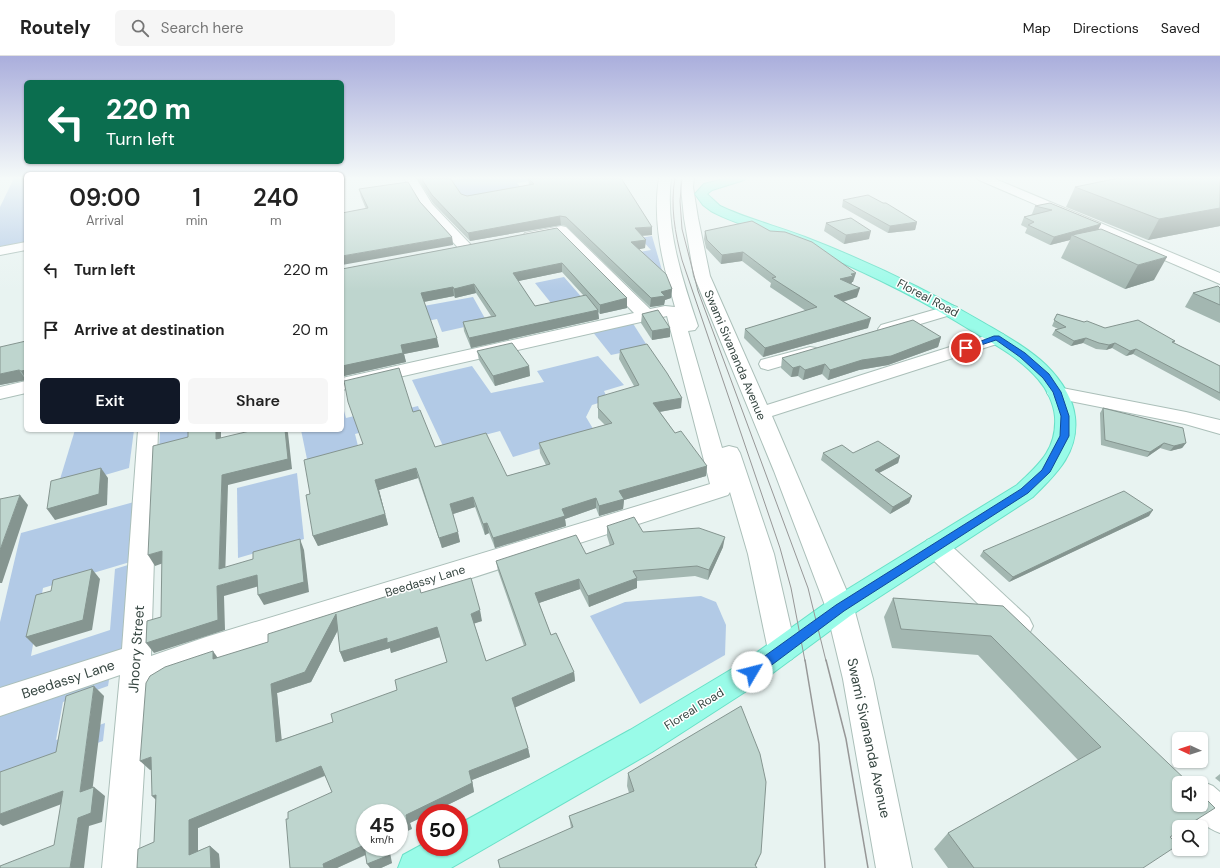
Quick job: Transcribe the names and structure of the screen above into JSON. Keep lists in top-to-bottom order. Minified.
{"streets":{"main road":["Floreal Road"],"street":["Swami Sivananda Avenue","Beedassy Lane","Jhoory Street"]},"crossings":[["Floreal Road","Swami Sivananda Avenue"],["Beedassy Lane","Jhoory Street"]],"north":"left","page":{"header":"Routely","search":"Search here","nav":["Map","Directions","Saved"],"turn":["220 m","Turn left"],"eta":["09:00","Arrival","1","min","240","m"],"list":[{"name":"Turn left","value":"220 m"},{"name":"Arrive at destination","value":"20 m"}],"buttons":["Exit","Share"],"speed":"45 km/h","limit":"50"}}
